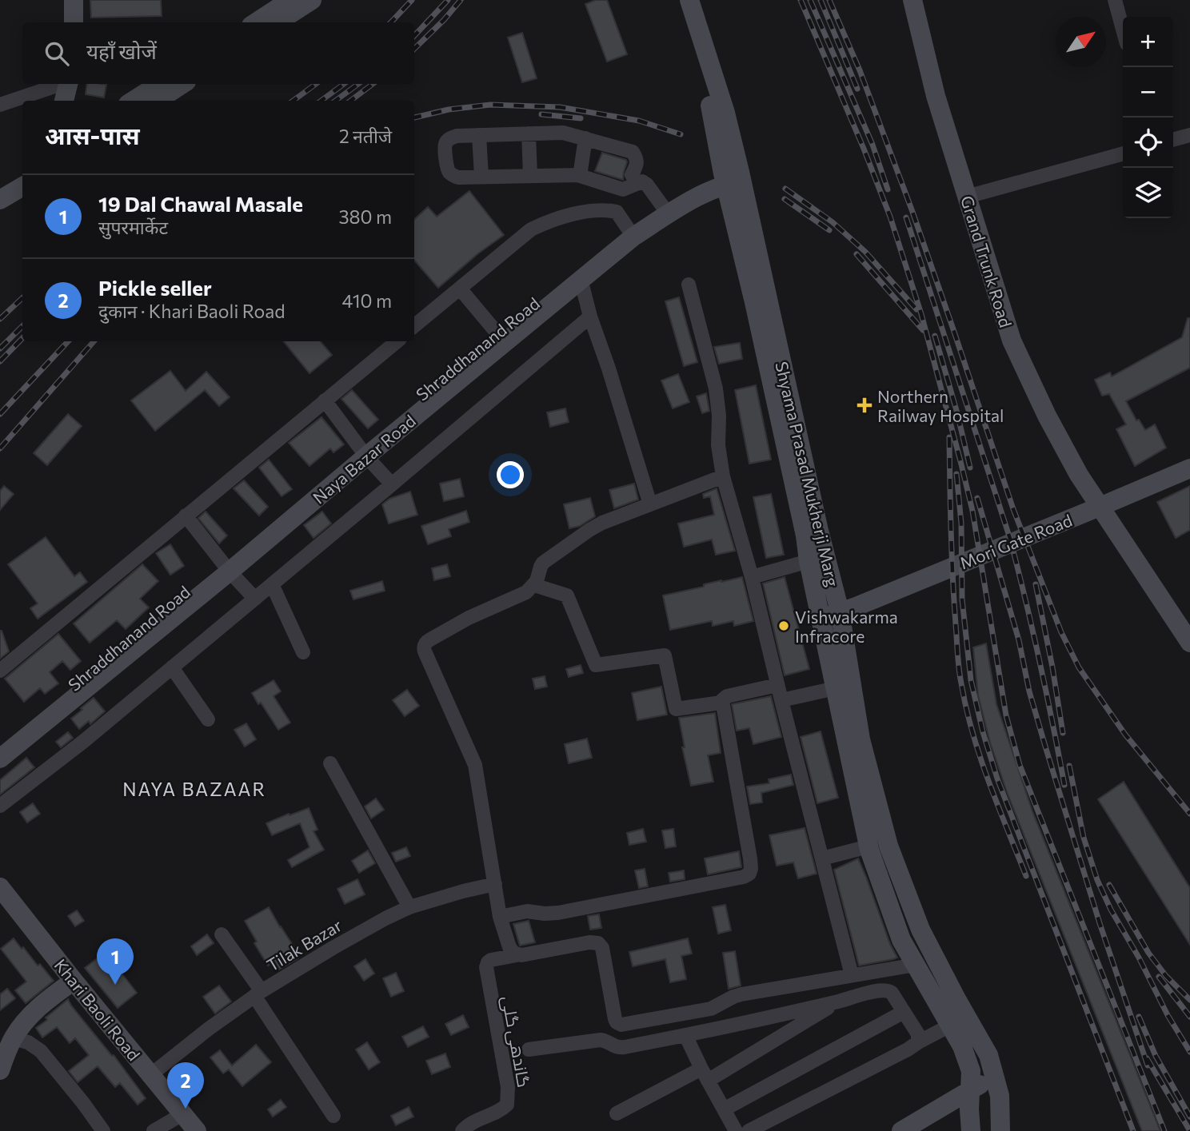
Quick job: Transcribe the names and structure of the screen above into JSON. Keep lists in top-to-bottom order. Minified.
{"streets":{"street":["Grand Trunk Road","Shraddhanand Road","Naya Bazar Road","Shyama Prasad Mukherji Marg","Mori Gate Road","Tilak Bazar","Khari Baoli Road","گاندھی گلی"]},"crossings":[["Grand Trunk Road","Mori Gate Road"],["Shraddhanand Road","Naya Bazar Road"],["Shraddhanand Road","Shyama Prasad Mukherji Marg"],["Naya Bazar Road","Shyama Prasad Mukherji Marg"],["Shyama Prasad Mukherji Marg","Mori Gate Road"],["Tilak Bazar","Khari Baoli Road"]],"districts":["NAYA BAZAAR"],"places":{"health":["Northern Railway Hospital"],"other":["Vishwakarma Infracore"]},"north":"top right","page":{"map_buttons":["+","−"],"search":"यहाँ खोजें","heading":["आस-पास","2 नतीजे"],"list":[{"mark":"1","name":"19 Dal Chawal Masale","note":"सुपरमार्केट","value":"380 m"},{"mark":"2","name":"Pickle seller","note":"दुकान · Khari Baoli Road","value":"410 m"}],"pins":["1","2"]}}
